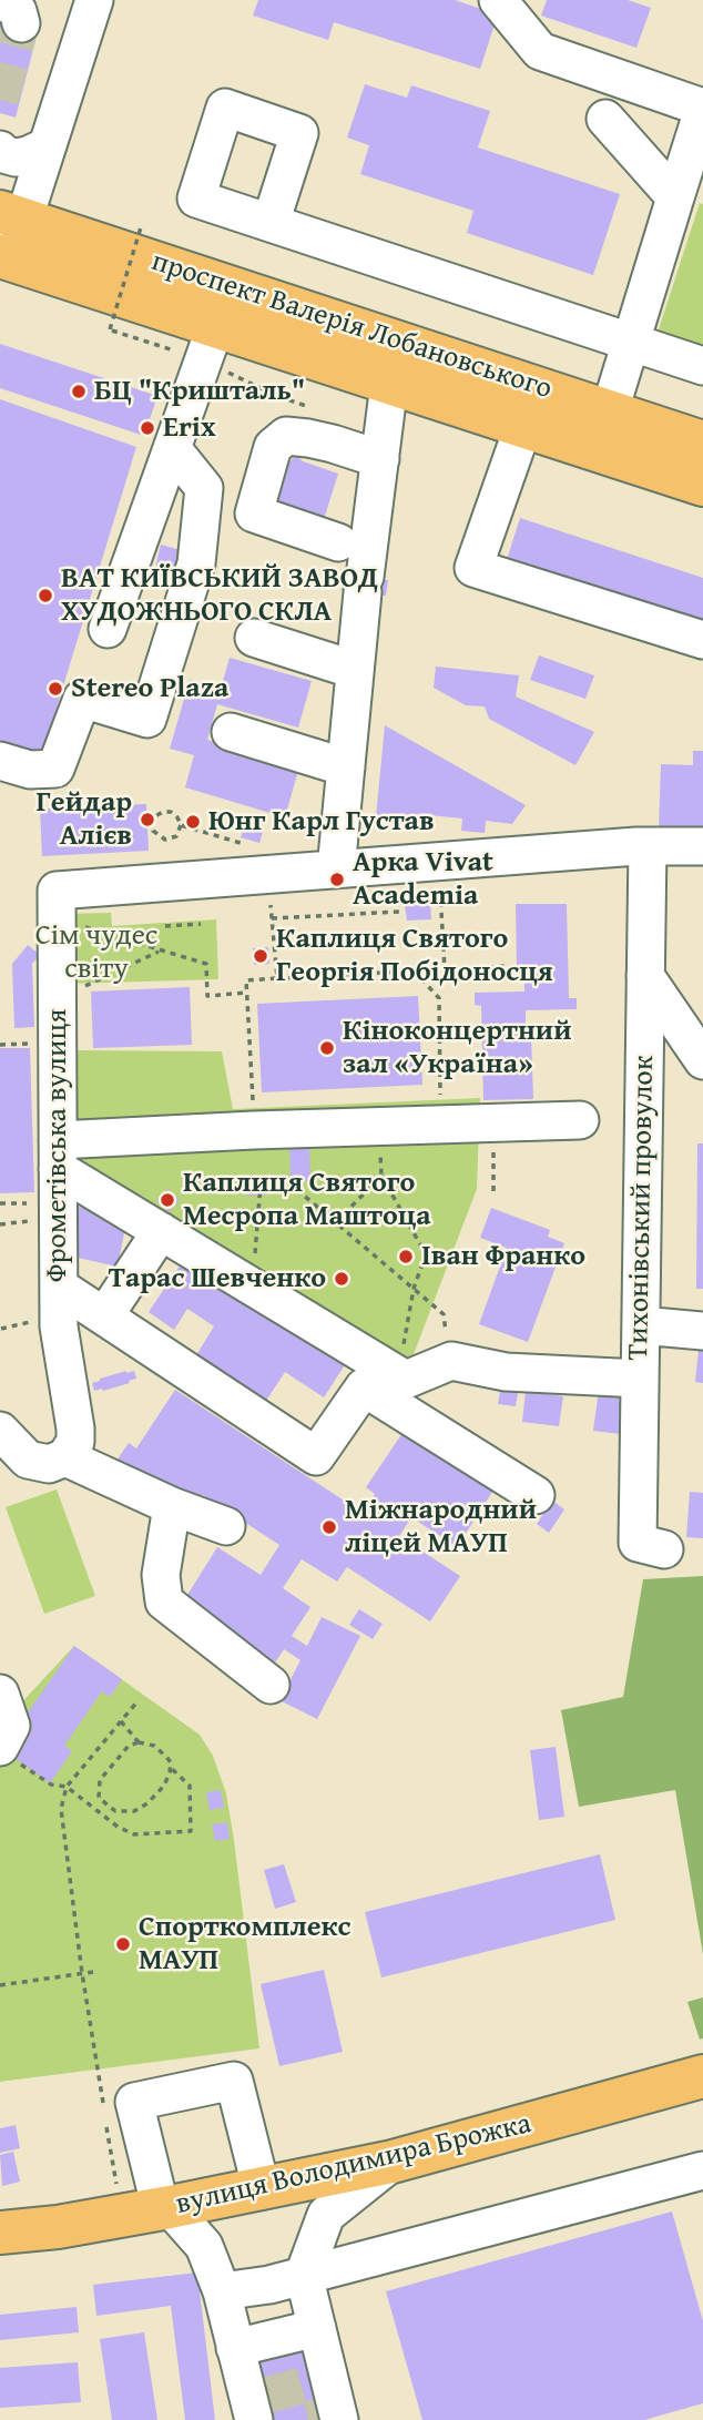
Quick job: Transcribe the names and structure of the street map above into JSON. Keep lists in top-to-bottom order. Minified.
{"streets":{"main road":["проспект Валерія Лобановського","вулиця Володимира Брожка"],"street":["Фрометівська вулиця","Тихонівський провулок"]},"crossings":[["Фрометівська вулиця","Тихонівський провулок"]],"parks":["Сім чудес світу"],"places":["БЦ \"Кришталь\"","Erix","ВАТ КИЇВСЬКИЙ ЗАВОД ХУДОЖНЬОГО СКЛА","Stereo Plaza","Гейдар Алієв","Юнг Карл Густав","Арка Vivat Academia","Каплиця Святого Георгія Побідоносця","Кіноконцертний зал «Україна»","Каплиця Святого Месропа Маштоца","Іван Франко","Тарас Шевченко","Міжнародний ліцей МАУП","Спорткомплекс МАУП"]}
